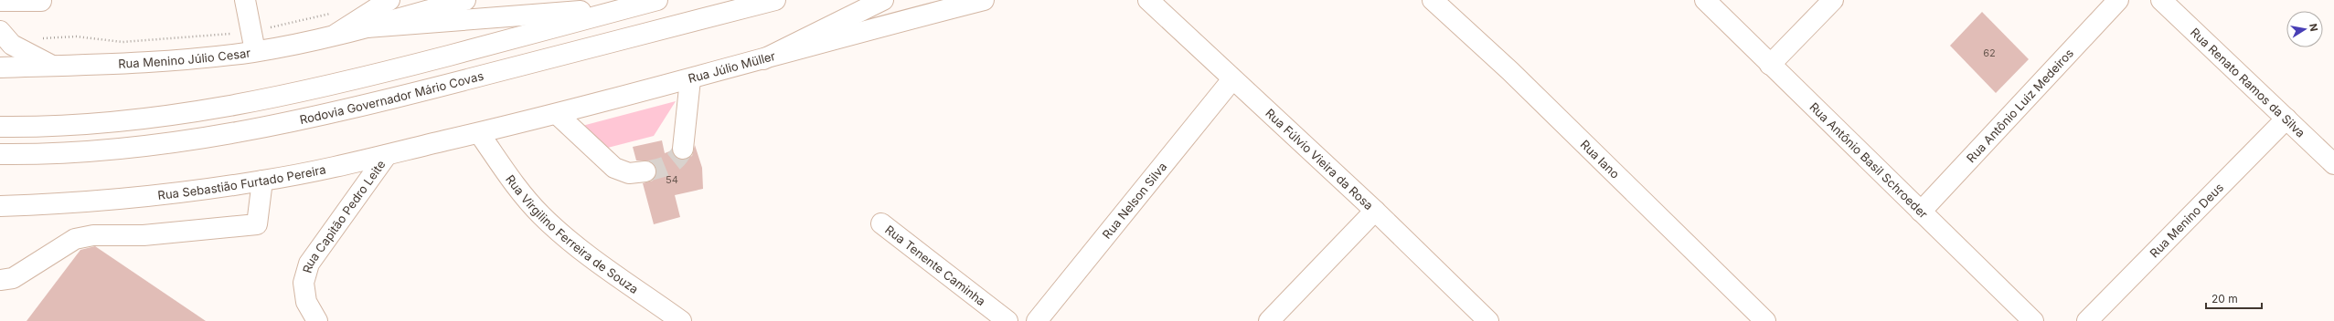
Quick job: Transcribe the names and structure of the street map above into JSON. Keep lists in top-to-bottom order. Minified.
{"streets":{"main road":["Rua Menino Júlio Cesar","Rua Júlio Müller","Rua Renato Ramos da Silva","Rodovia Governador Mário Covas","Rua Antônio Luiz Medeiros","Rua Fúlvio Vieira da Rosa","Rua Iano","Rua Antônio Basil Schroeder","Rua Sebastião Furtado Pereira","Rua Nelson Silva","Rua Capitão Pedro Leite","Rua Menino Deus","Rua Virgilino Ferreira de Souza","Rua Tenente Caminha"]},"crossings":[["Rua Júlio Müller","Rua Sebastião Furtado Pereira"],["Rua Júlio Müller","Rua Virgilino Ferreira de Souza"],["Rua Renato Ramos da Silva","Rua Menino Deus"],["Rua Antônio Luiz Medeiros","Rua Antônio Basil Schroeder"],["Rua Fúlvio Vieira da Rosa","Rua Nelson Silva"],["Rua Sebastião Furtado Pereira","Rua Capitão Pedro Leite"],["Rua Sebastião Furtado Pereira","Rua Virgilino Ferreira de Souza"]],"house_numbers":["62","54"],"scale_bar":"20 m","north":"right"}
